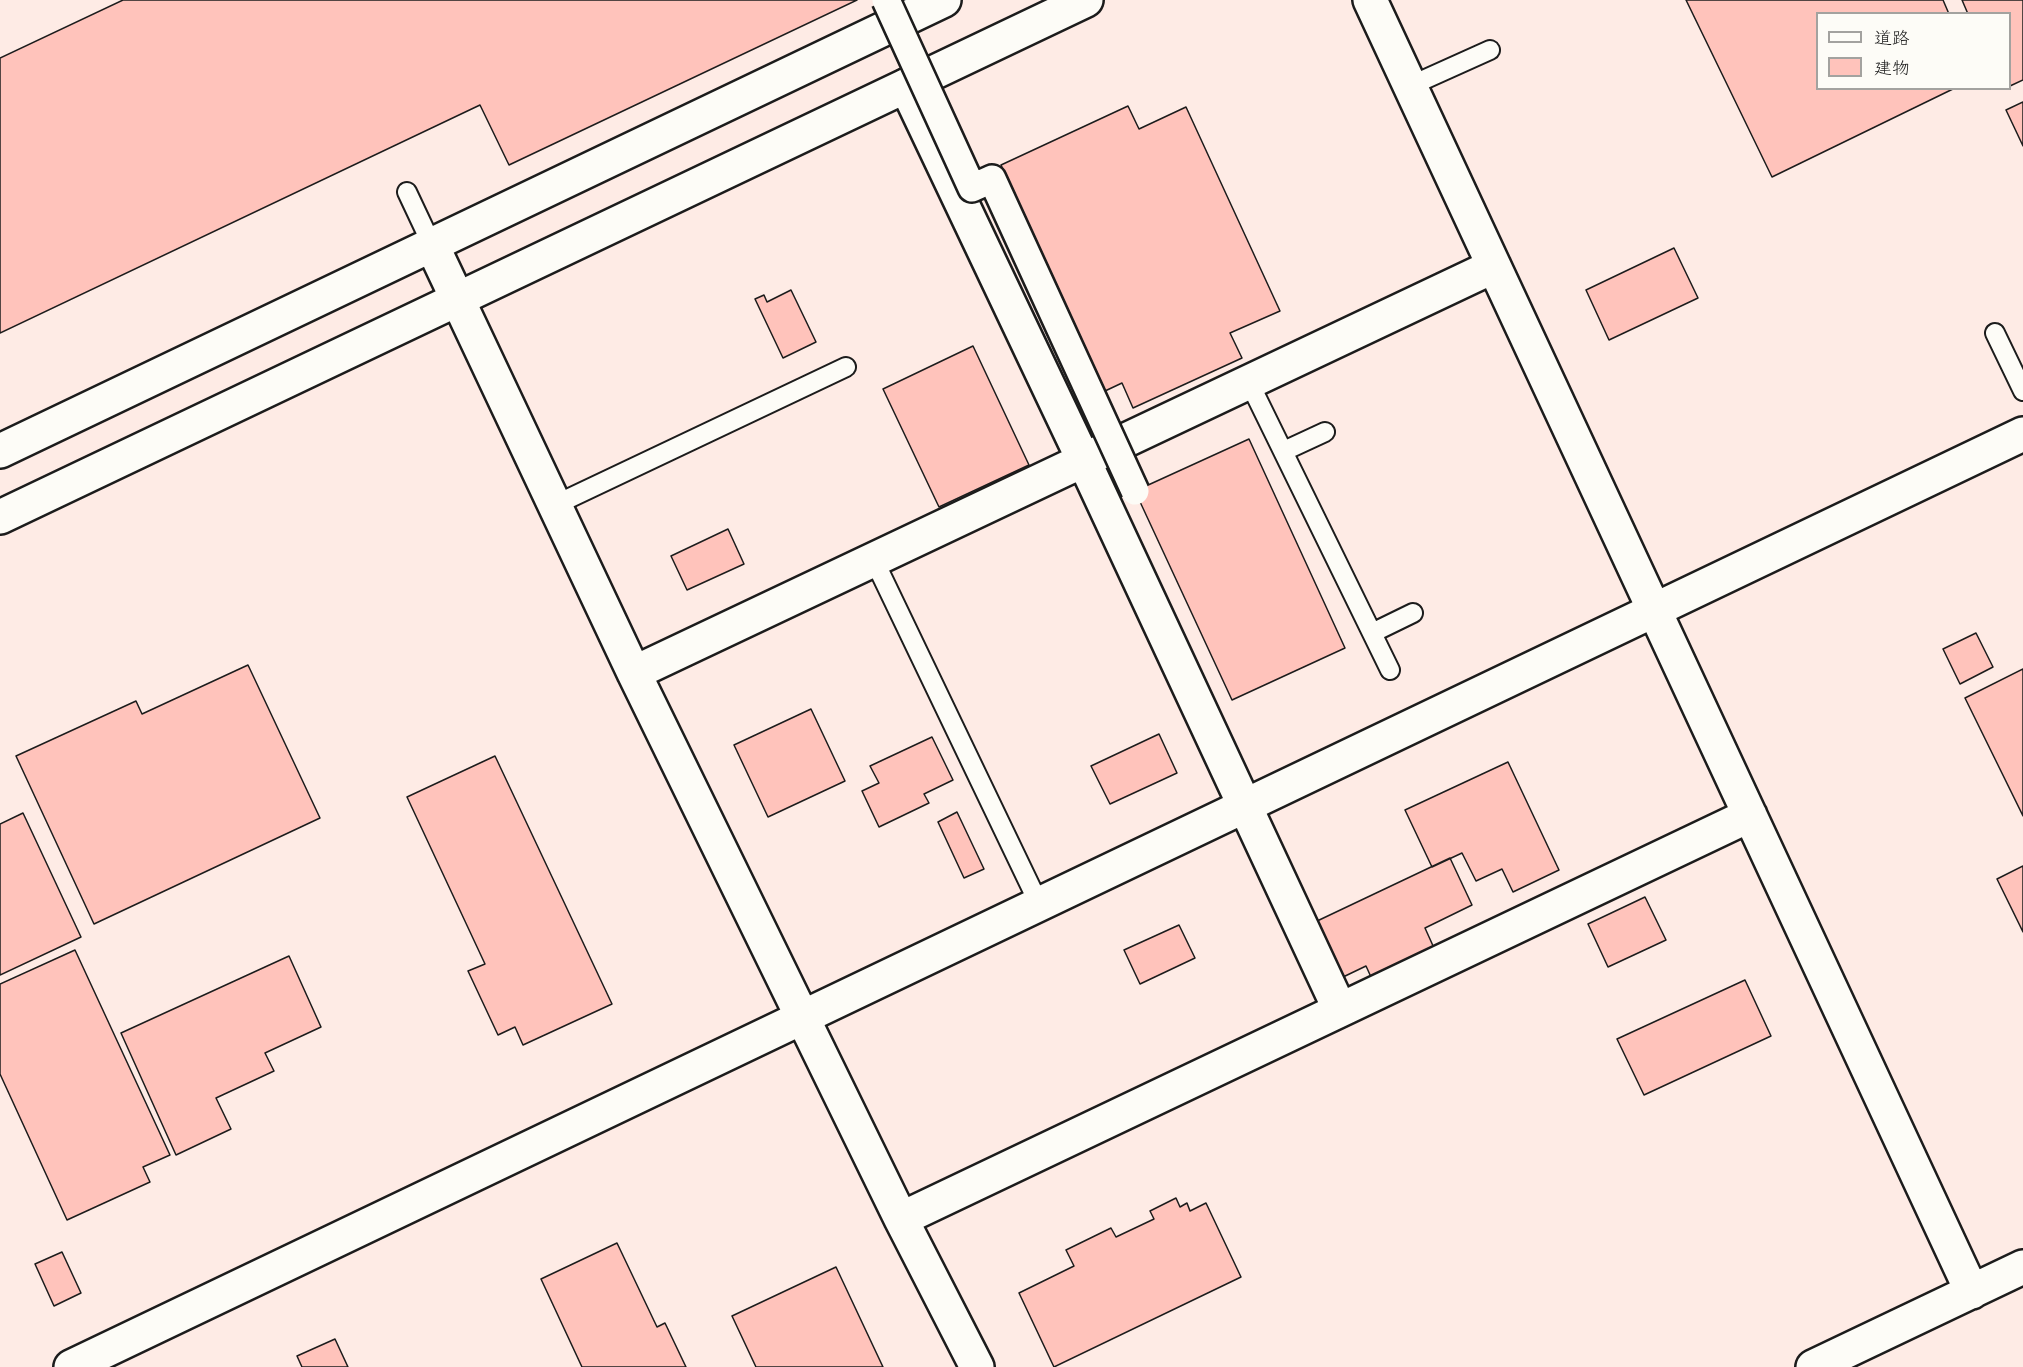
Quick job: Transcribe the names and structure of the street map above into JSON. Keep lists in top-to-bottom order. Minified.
{"legend":["道路","建物"]}
